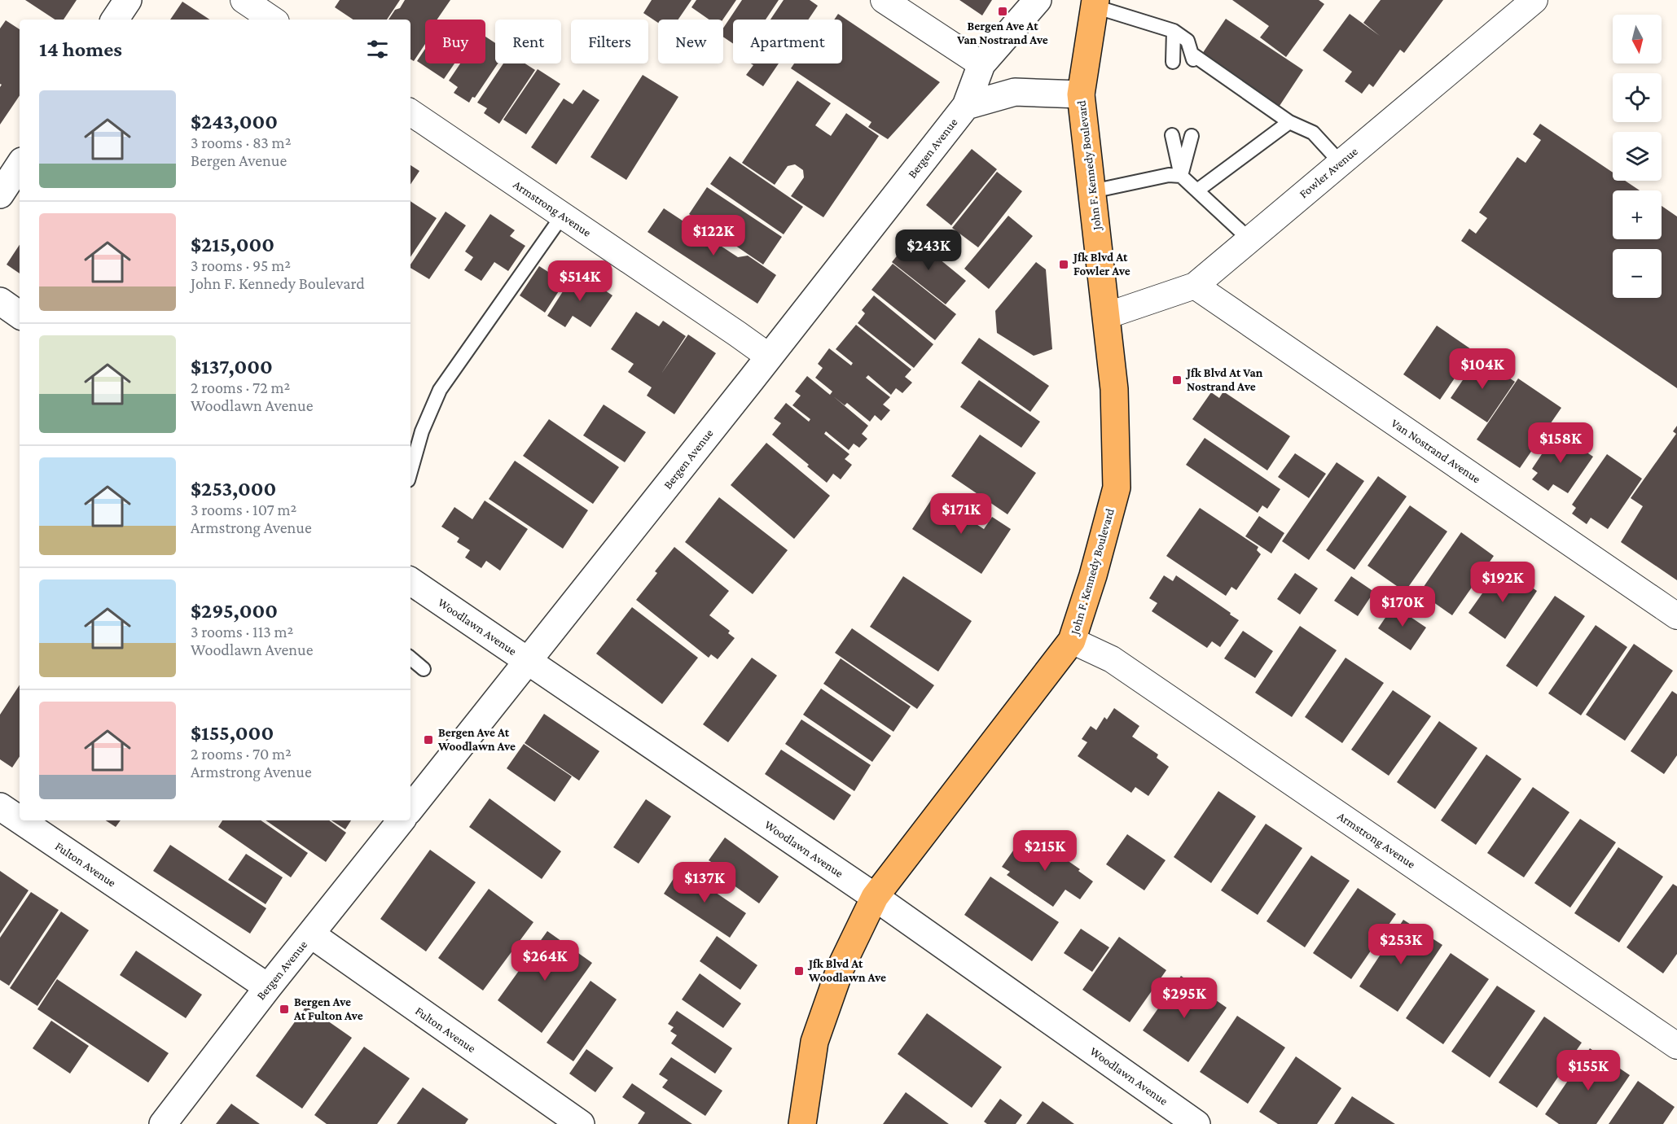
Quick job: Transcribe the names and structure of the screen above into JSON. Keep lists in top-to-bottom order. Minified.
{"streets":{"main road":["John F. Kennedy Boulevard"],"street":["Bergen Avenue","Fowler Avenue","Armstrong Avenue","Van Nostrand Avenue","Woodlawn Avenue","Fulton Avenue"]},"crossings":[["Bergen Avenue","John F. Kennedy Boulevard"],["Bergen Avenue","Armstrong Avenue"],["Bergen Avenue","Woodlawn Avenue"],["Bergen Avenue","Fulton Avenue"],["John F. Kennedy Boulevard","Fowler Avenue"],["John F. Kennedy Boulevard","Armstrong Avenue"],["John F. Kennedy Boulevard","Woodlawn Avenue"],["Fowler Avenue","Van Nostrand Avenue"]],"places":{"transit":["Bergen Ave At Van Nostrand Ave","Jfk Blvd At Fowler Ave","Jfk Blvd At Van Nostrand Ave","Bergen Ave At Woodlawn Ave","Jfk Blvd At Woodlawn Ave","Bergen Ave At Fulton Ave"]},"north":"bottom","page":{"map_buttons":["+","−"],"chip":["Buy","Rent","Filters","New","Apartment"],"heading":"14 homes","list":[{"name":"$243,000","note":"3 rooms · 83 m² · Bergen Avenue"},{"name":"$215,000","note":"3 rooms · 95 m² · John F. Kennedy Boulevard"},{"name":"$137,000","note":"2 rooms · 72 m² · Woodlawn Avenue"},{"name":"$253,000","note":"3 rooms · 107 m² · Armstrong Avenue"},{"name":"$295,000","note":"3 rooms · 113 m² · Woodlawn Avenue"},{"name":"$155,000","note":"2 rooms · 70 m² · Armstrong Avenue"}],"price":["$122K","$243K","$514K","$104K","$158K","$171K","$192K","$170K","$215K","$137K","$253K","$264K","$295K","$155K"]}}
